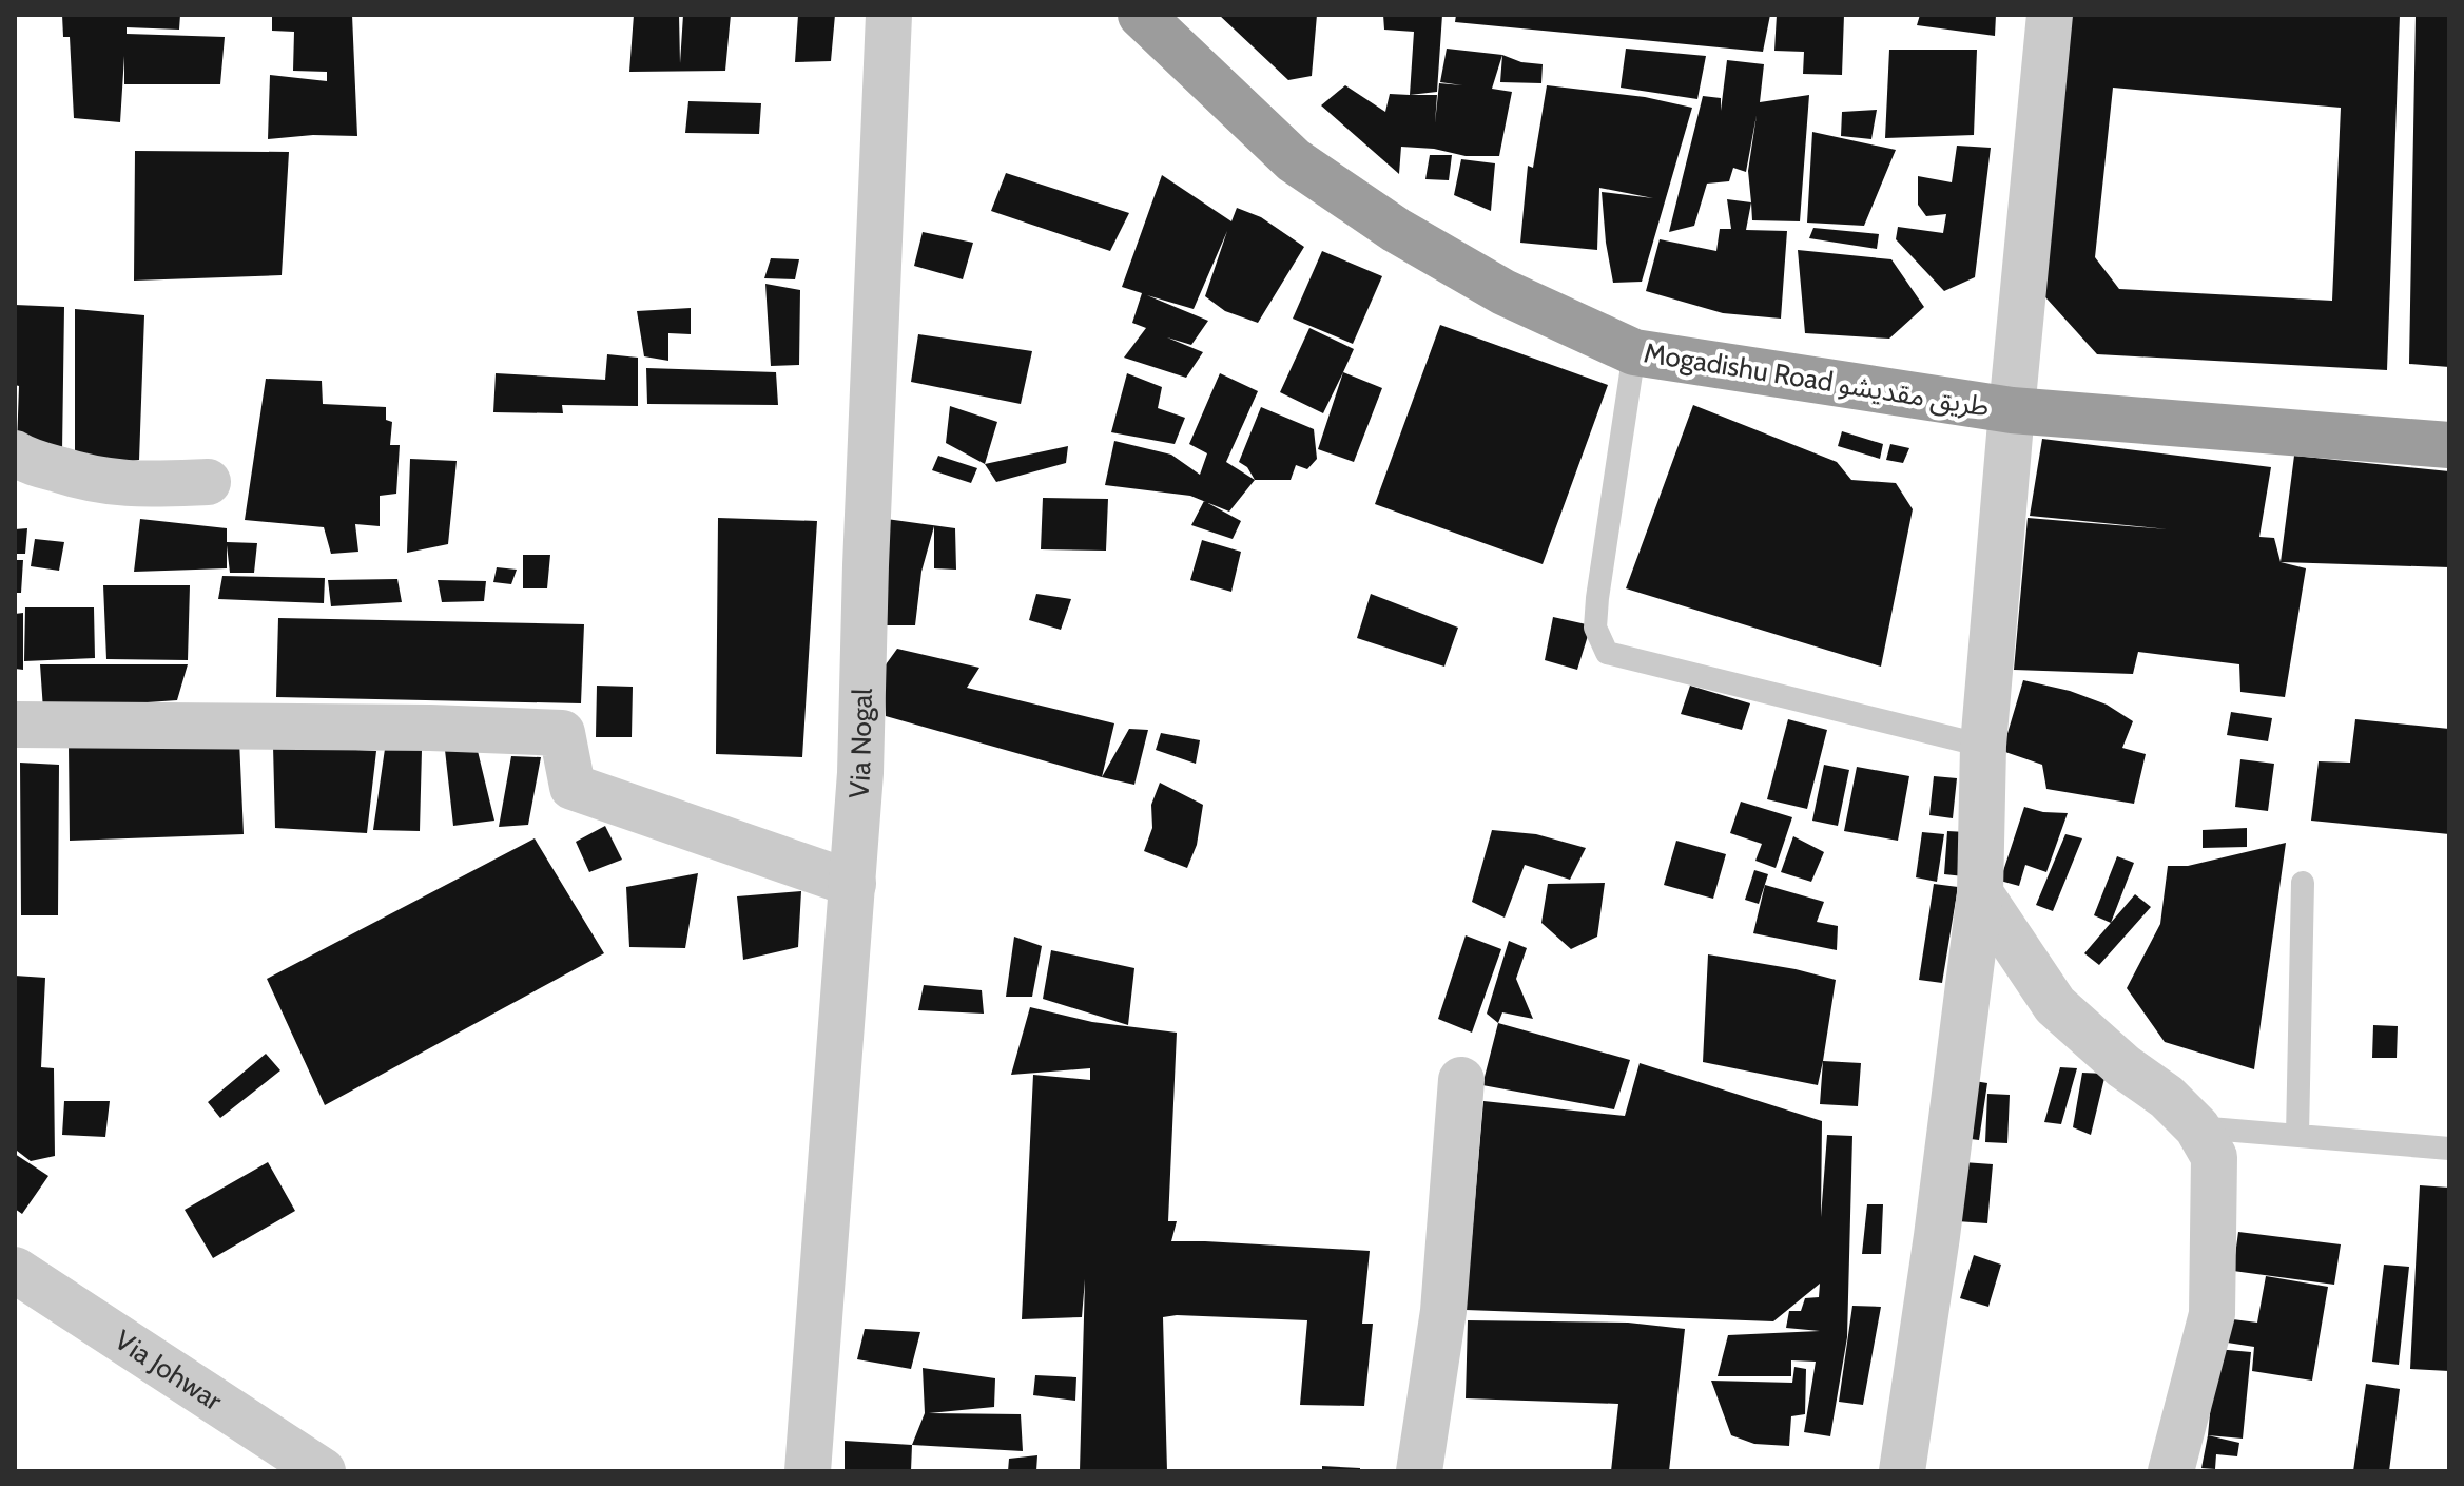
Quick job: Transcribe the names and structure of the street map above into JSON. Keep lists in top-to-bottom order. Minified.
{"streets":{"highway":["Mogadishu Road طريق مقديشو"],"street":["Via Nogal","Via Johwar"]}}
